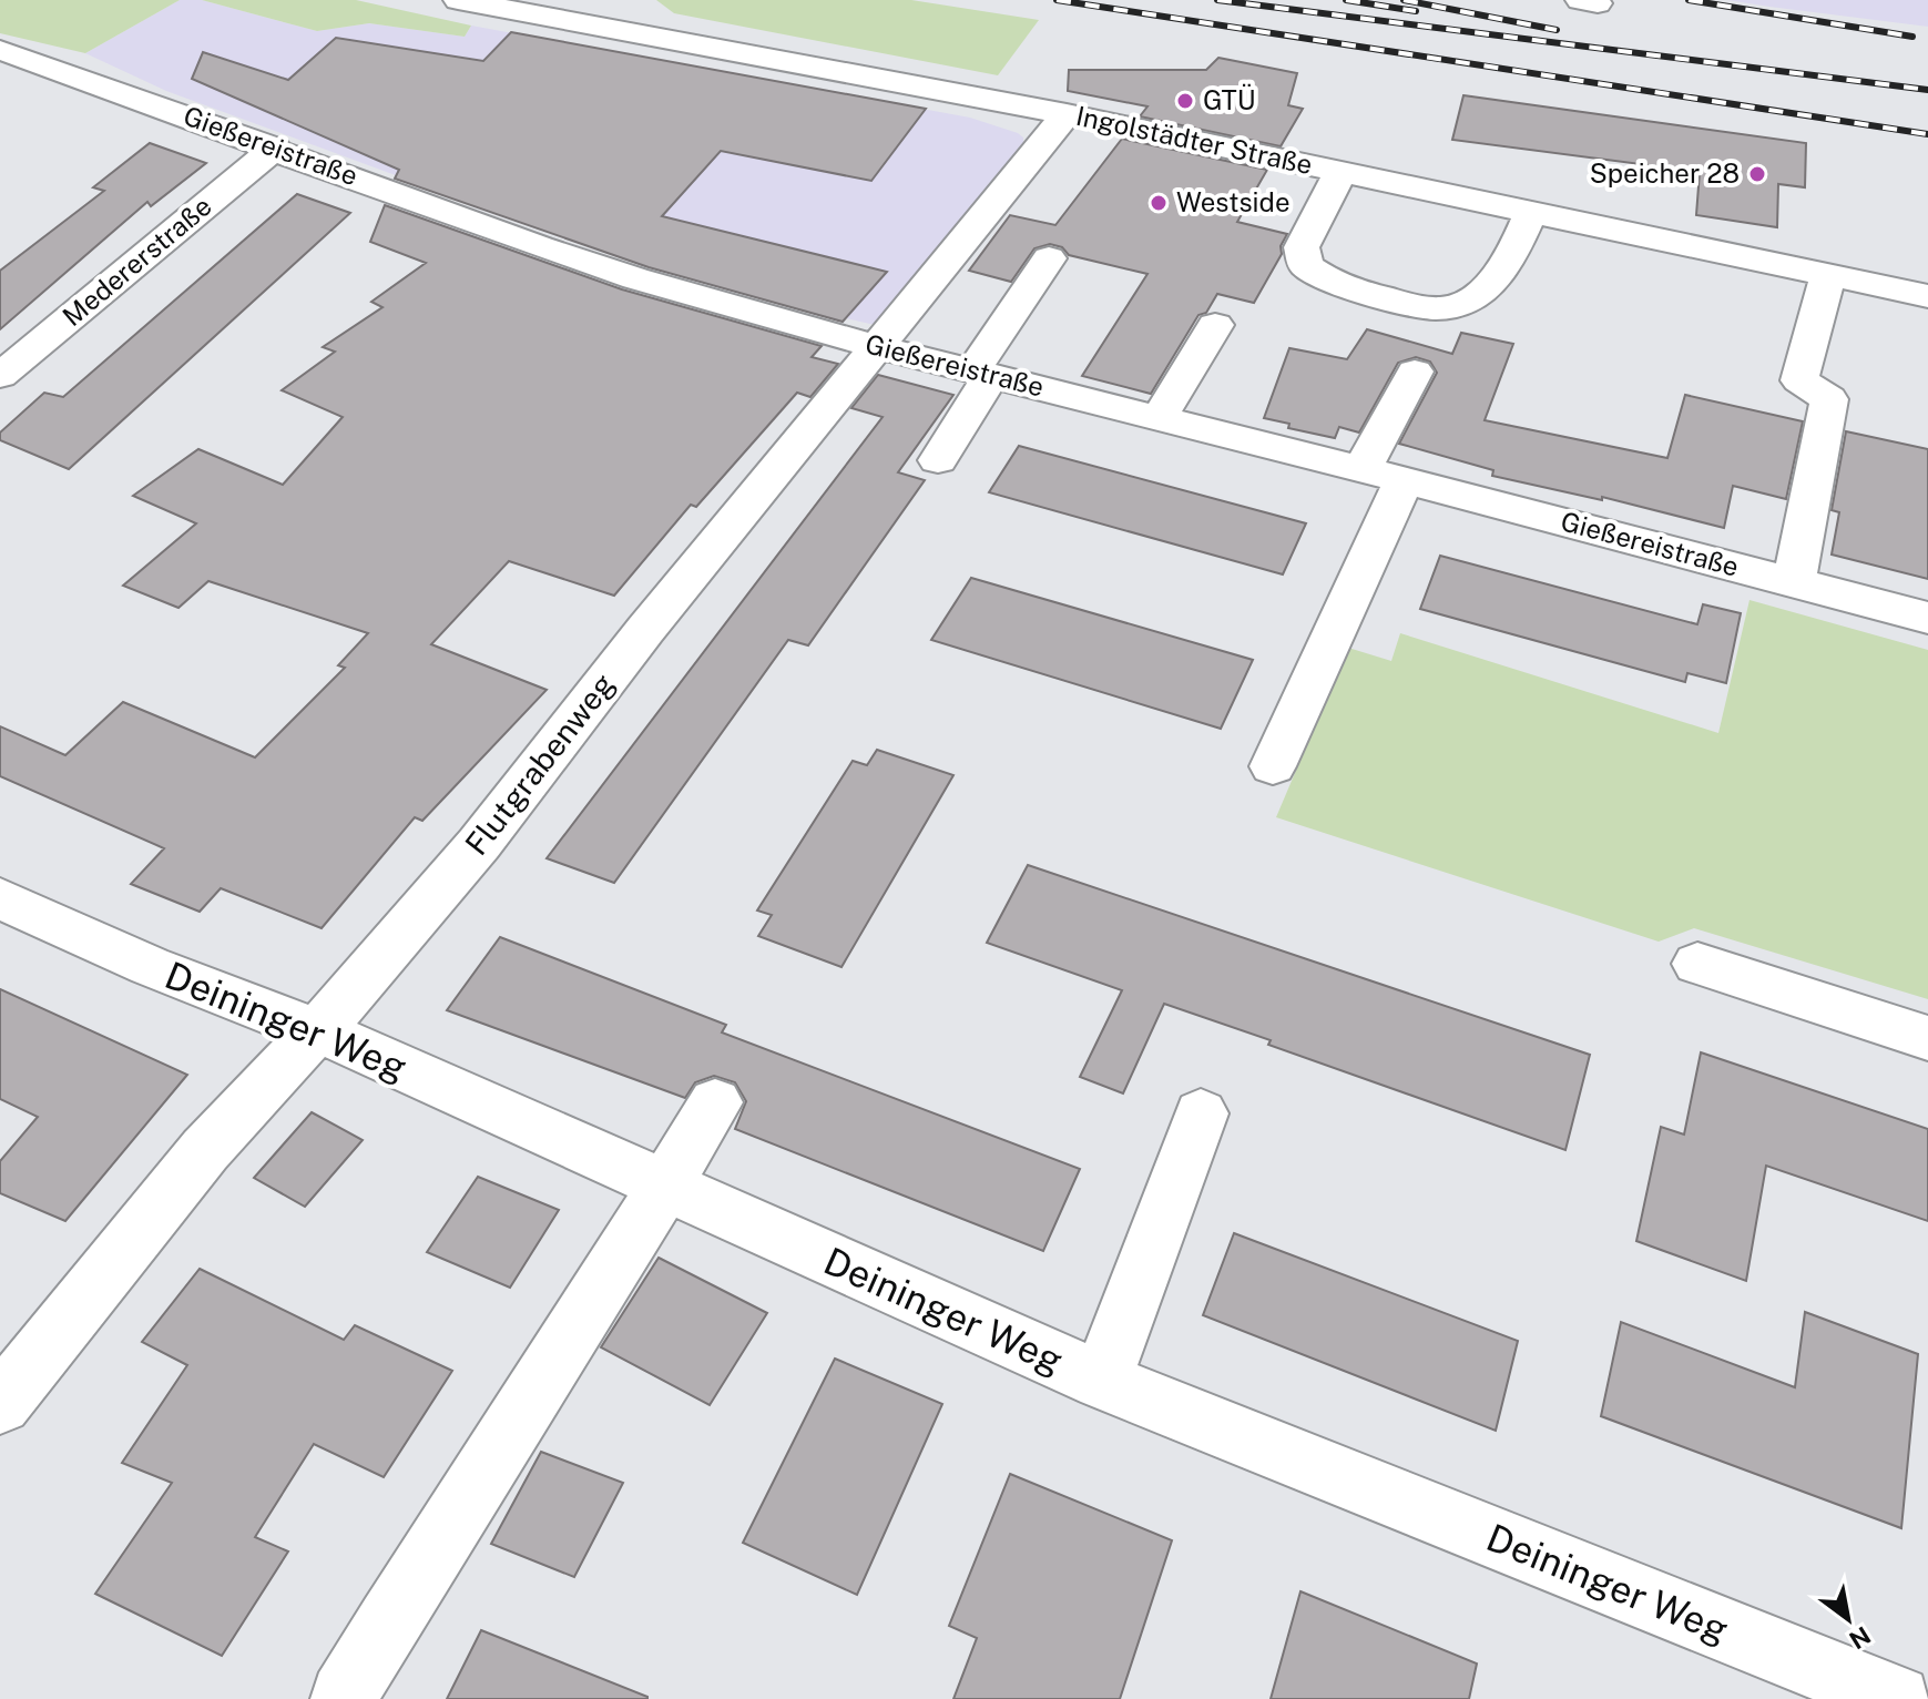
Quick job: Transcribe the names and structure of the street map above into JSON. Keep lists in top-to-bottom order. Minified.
{"streets":{"street":["Ingolstädter Straße","Gießereistraße","Medererstraße","Flutgrabenweg","Deininger Weg"]},"crossings":[["Ingolstädter Straße","Flutgrabenweg"],["Gießereistraße","Medererstraße"],["Gießereistraße","Flutgrabenweg"],["Flutgrabenweg","Deininger Weg"]],"places":["GTÜ","Speicher 28","Westside"],"north":"bottom right"}
